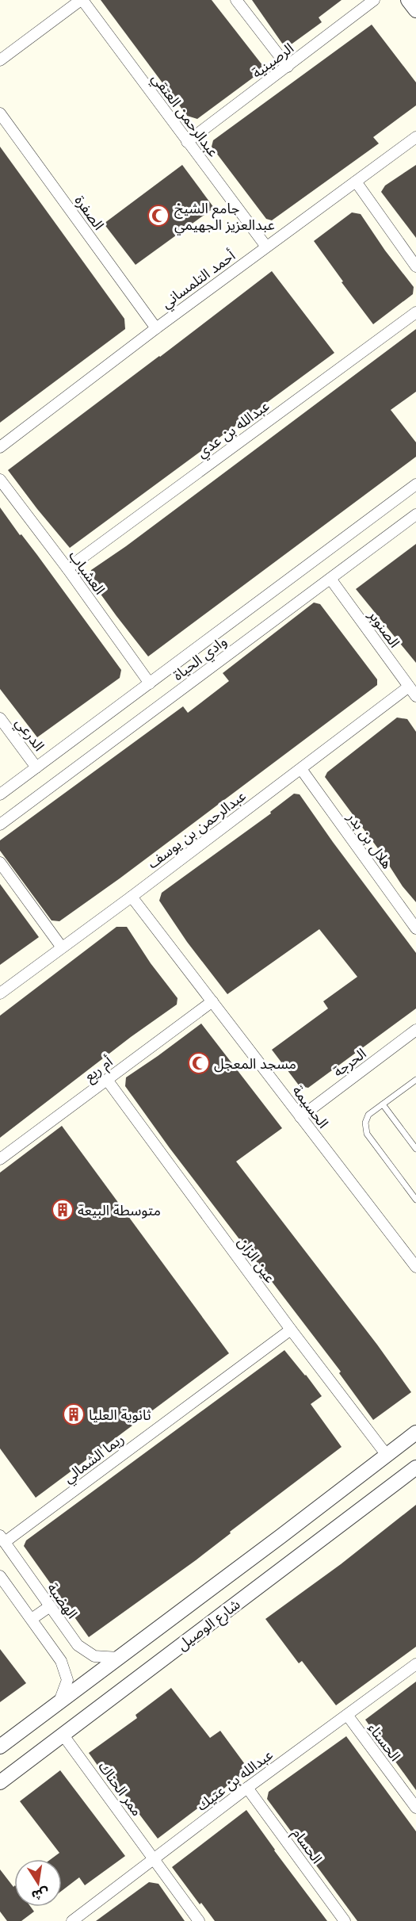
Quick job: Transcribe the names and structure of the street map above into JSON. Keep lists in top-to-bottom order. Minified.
{"streets":{"street":["الرصينية","عبدالرحمن العتقي","الصفرة","أحمد التلمساني","عبدالله بن عدي","العشباب","الصنوبر","وادي الحياة","الدرعي","عبدالرحمن بن يوسف","هلال بن بدر","الحرجة","أم ريع","الحسيمة","عين الزان","ريما الشمالي","الهضبة","شارع الوصيل","الحسناء","عبدالله بن عتيك","ممر الحناك","الحسام"]},"crossings":[["الرصينية","عبدالرحمن العتقي"],["عبدالرحمن العتقي","أحمد التلمساني"],["الصفرة","أحمد التلمساني"],["عبدالله بن عدي","العشباب"],["العشباب","وادي الحياة"],["الصنوبر","وادي الحياة"],["الصنوبر","عبدالرحمن بن يوسف"],["وادي الحياة","الدرعي"],["عبدالرحمن بن يوسف","هلال بن بدر"],["عبدالرحمن بن يوسف","الحسيمة"],["الحرجة","الحسيمة"],["أم ريع","الحسيمة"],["أم ريع","عين الزان"],["عين الزان","ريما الشمالي"],["عين الزان","شارع الوصيل"],["ريما الشمالي","الهضبة"],["الهضبة","شارع الوصيل"],["شارع الوصيل","ممر الحناك"],["الحسناء","عبدالله بن عتيك"],["عبدالله بن عتيك","ممر الحناك"],["عبدالله بن عتيك","الحسام"]],"places":{"mosque":["جامع الشيخ عبدالعزيز الجهيمي","مسجد المعجل"],"building":["متوسطة البيعة","ثانوية العليا"]},"north":"bottom"}
